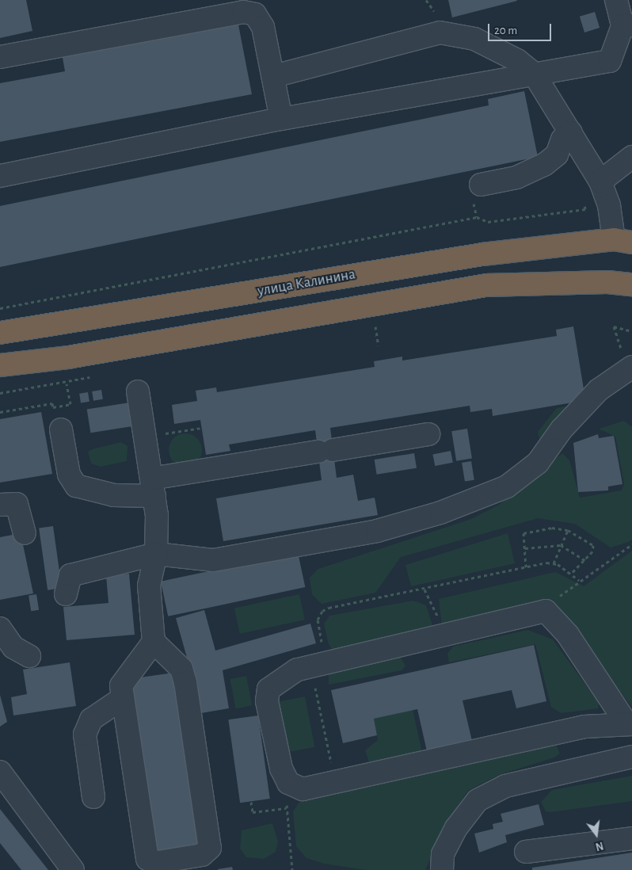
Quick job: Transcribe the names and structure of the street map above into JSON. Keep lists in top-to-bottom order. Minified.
{"streets":{"highway":["улица Калинина"]},"scale_bar":"20 m","north":"bottom"}
